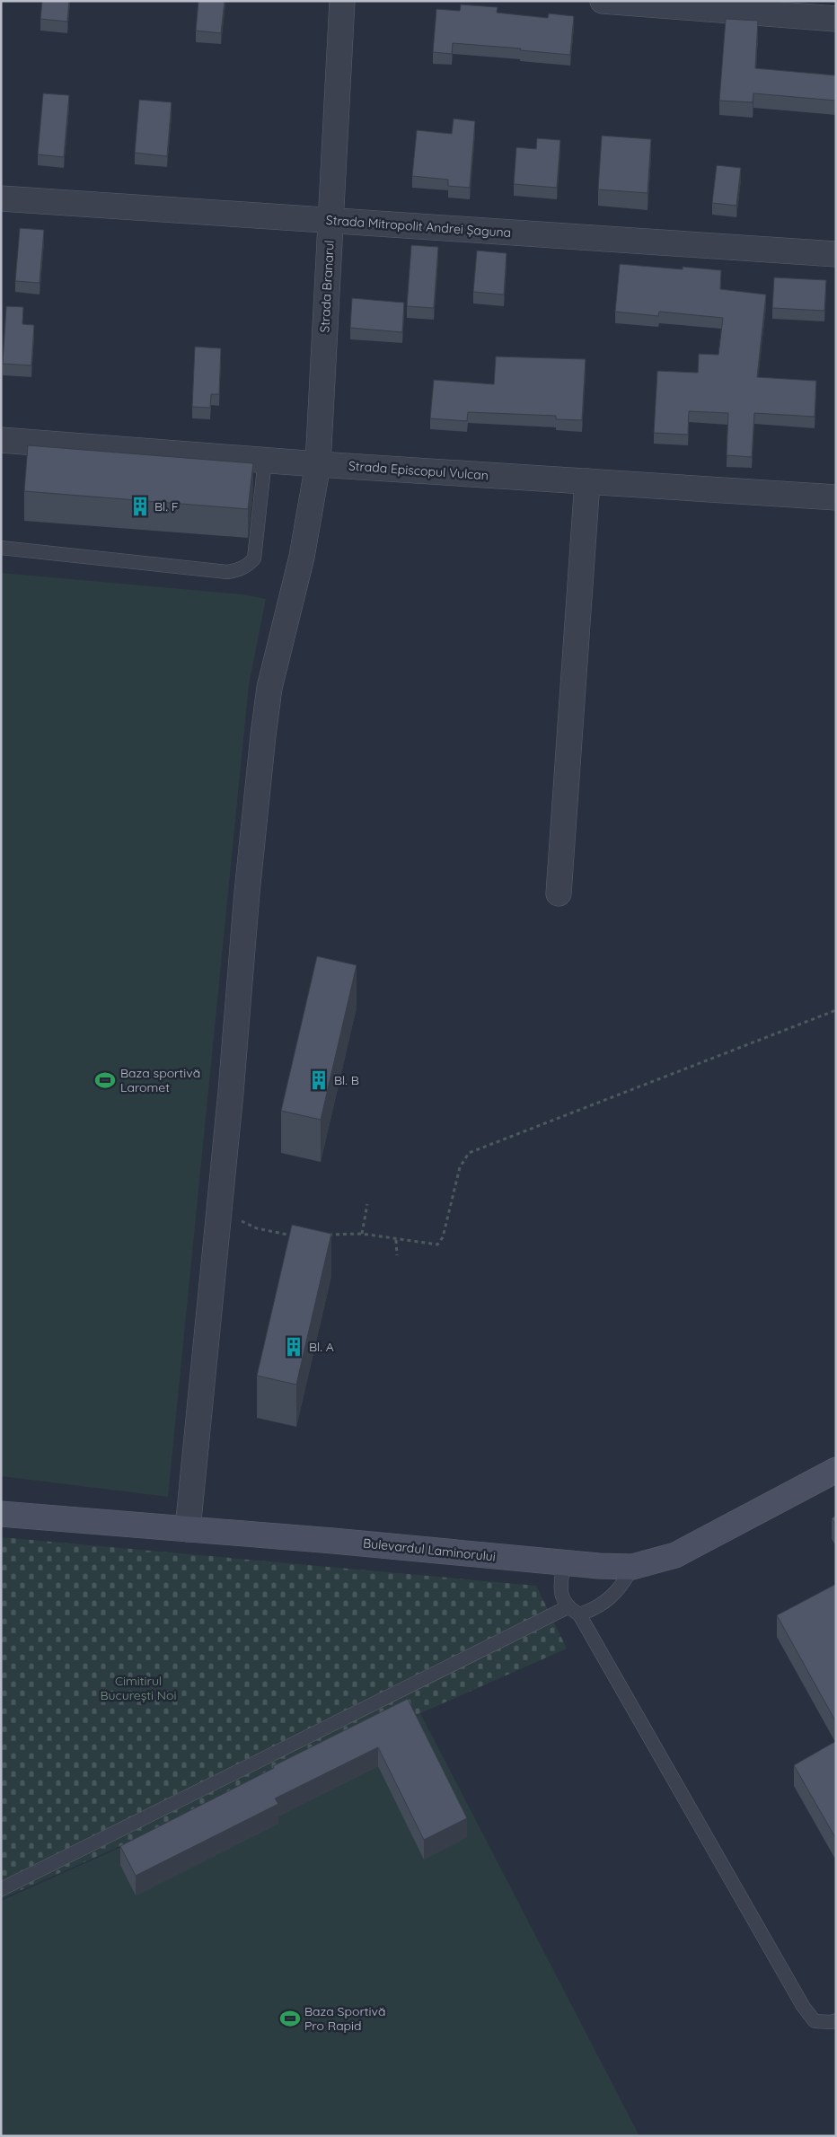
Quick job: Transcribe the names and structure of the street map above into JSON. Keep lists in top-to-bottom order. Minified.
{"streets":{"street":["Strada Mitropolit Andrei Șaguna","Strada Branarul","Strada Episcopul Vulcan","Bulevardul Laminorului"]},"crossings":[["Strada Mitropolit Andrei Șaguna","Strada Branarul"],["Strada Branarul","Strada Episcopul Vulcan"],["Strada Branarul","Bulevardul Laminorului"]],"parks":["Cimitirul București Noi"],"places":{"building":["Bl. F","Bl. B","Bl. A"],"sports":["Baza sportivă Laromet","Baza Sportivă Pro Rapid"]}}
